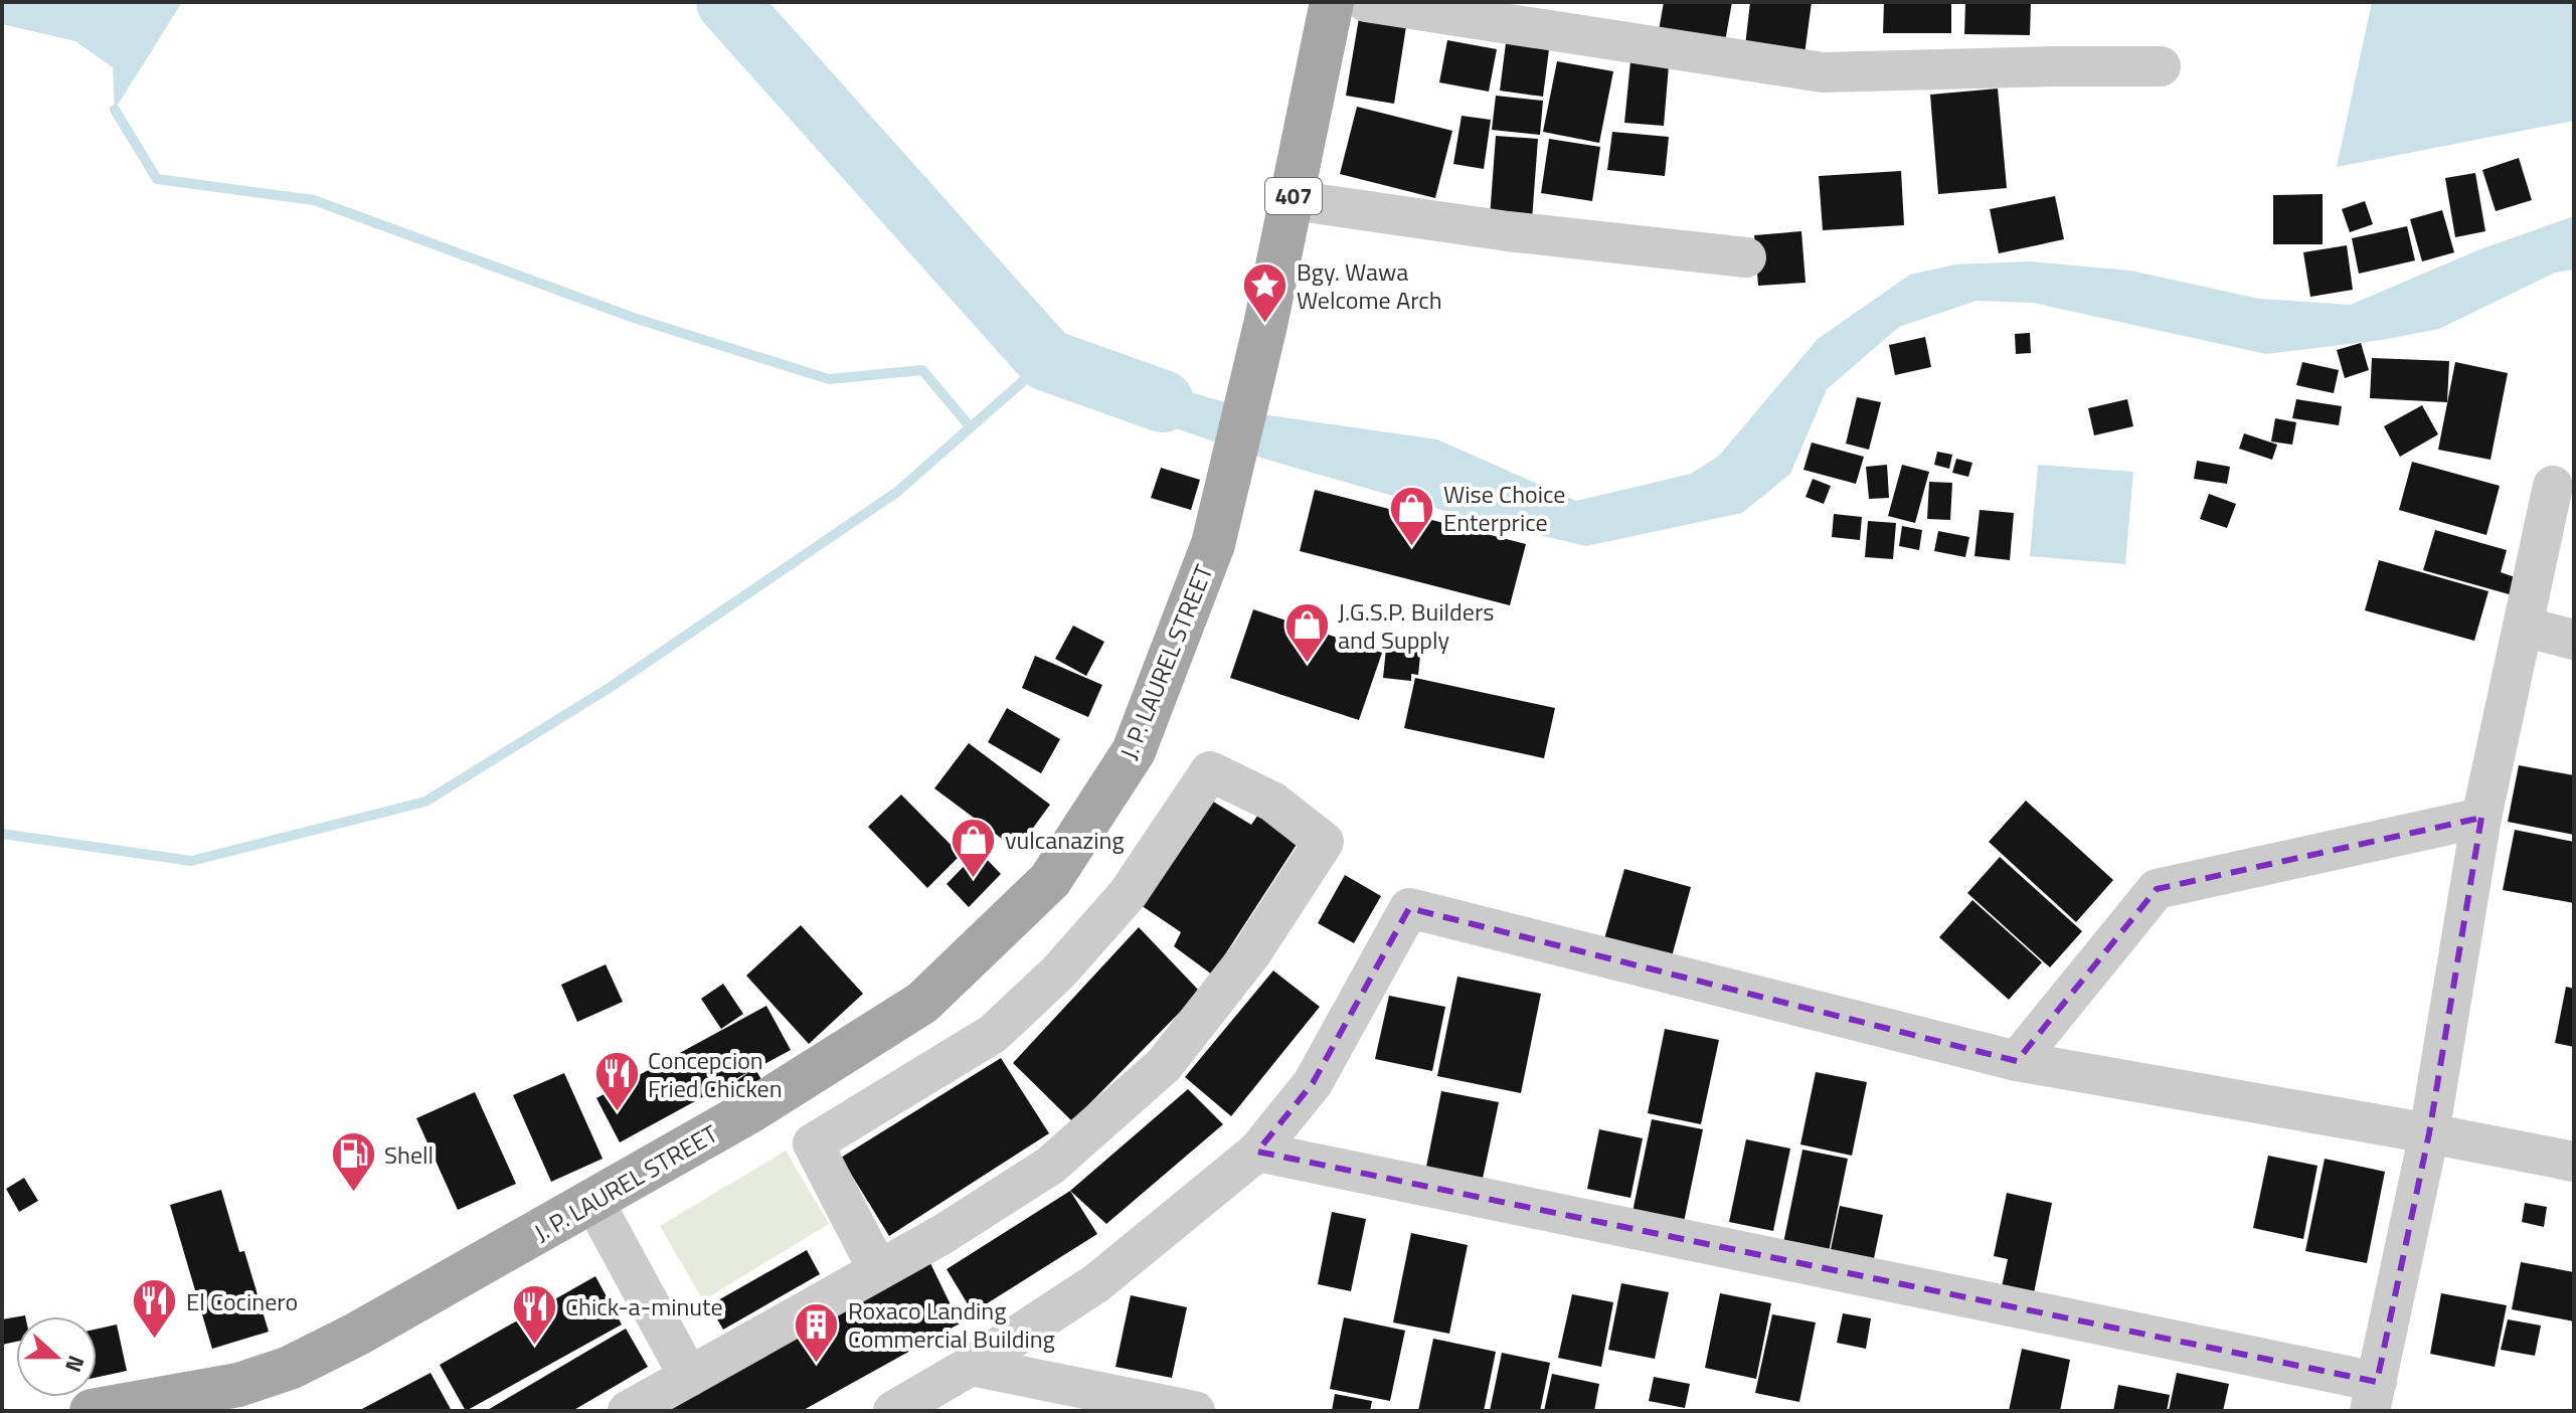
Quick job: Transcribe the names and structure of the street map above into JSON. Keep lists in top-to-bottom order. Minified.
{"streets":{"main road":["407","J. P. LAUREL STREET"]},"places":{"place":["Bgy. Wawa Welcome Arch"],"shop":["Wise Choice Enterprice","J.G.S.P. Builders and Supply","vulcanazing"],"restaurant":["Concepcion Fried Chicken","El Cocinero","Chick-a-minute"],"fuel station":["Shell"],"building":["Roxaco Landing Commercial Building"]},"north":"right"}
